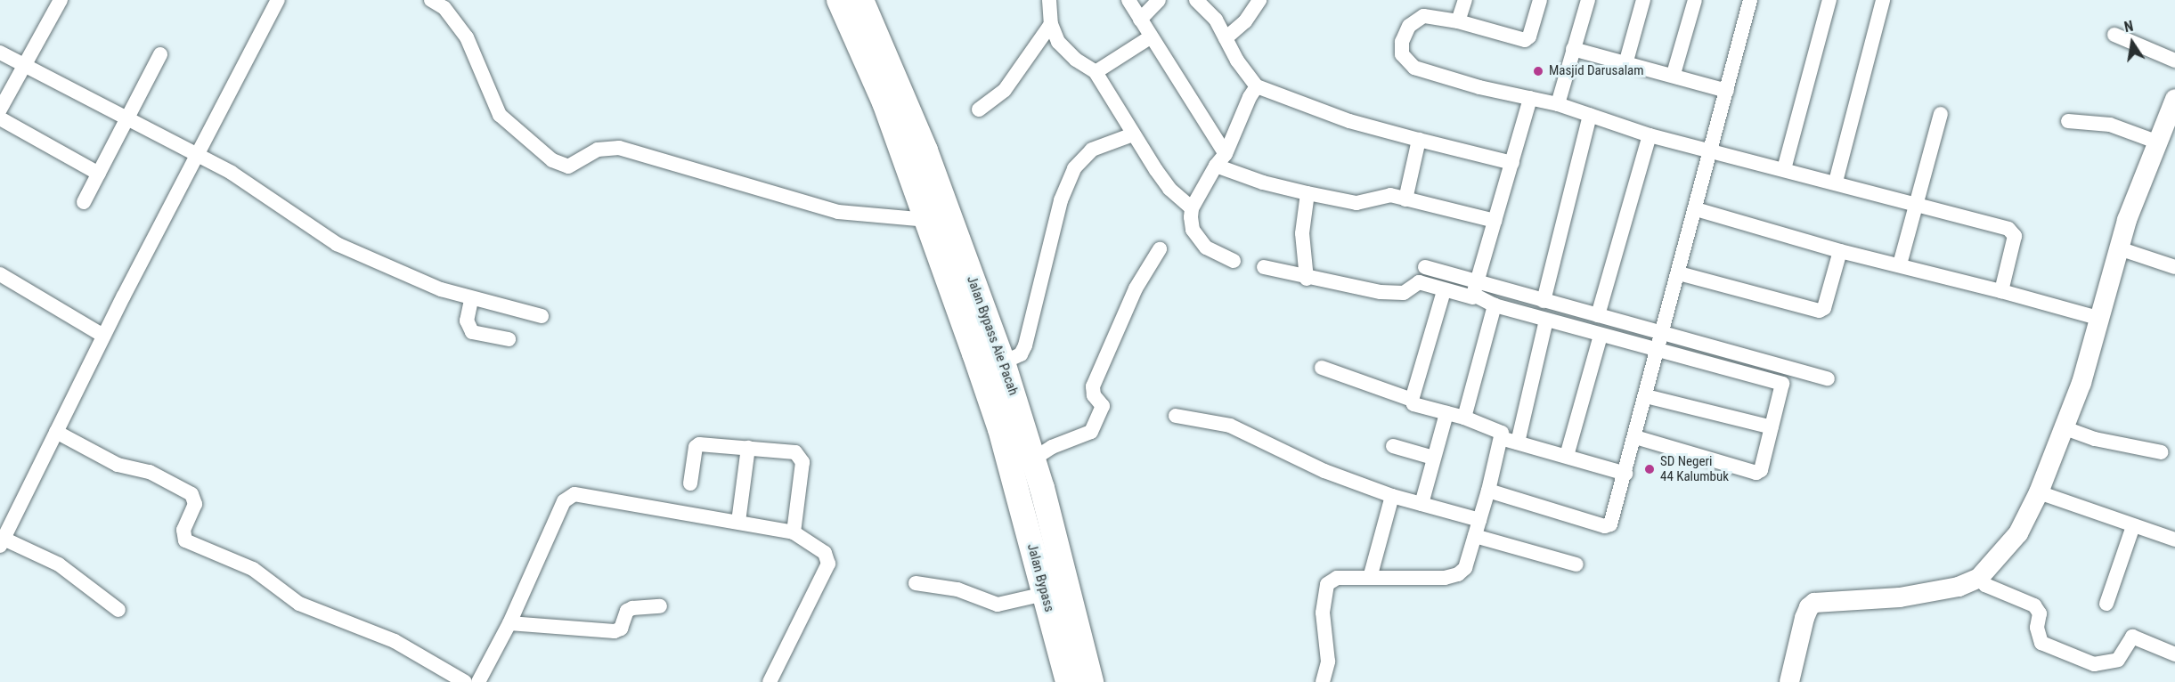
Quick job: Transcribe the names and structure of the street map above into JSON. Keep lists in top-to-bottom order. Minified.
{"streets":{"highway":["Jalan Bypass Aie Pacah","Jalan Bypass"]},"places":["Masjid Darusalam","SD Negeri 44 Kalumbuk"],"north":"top"}
